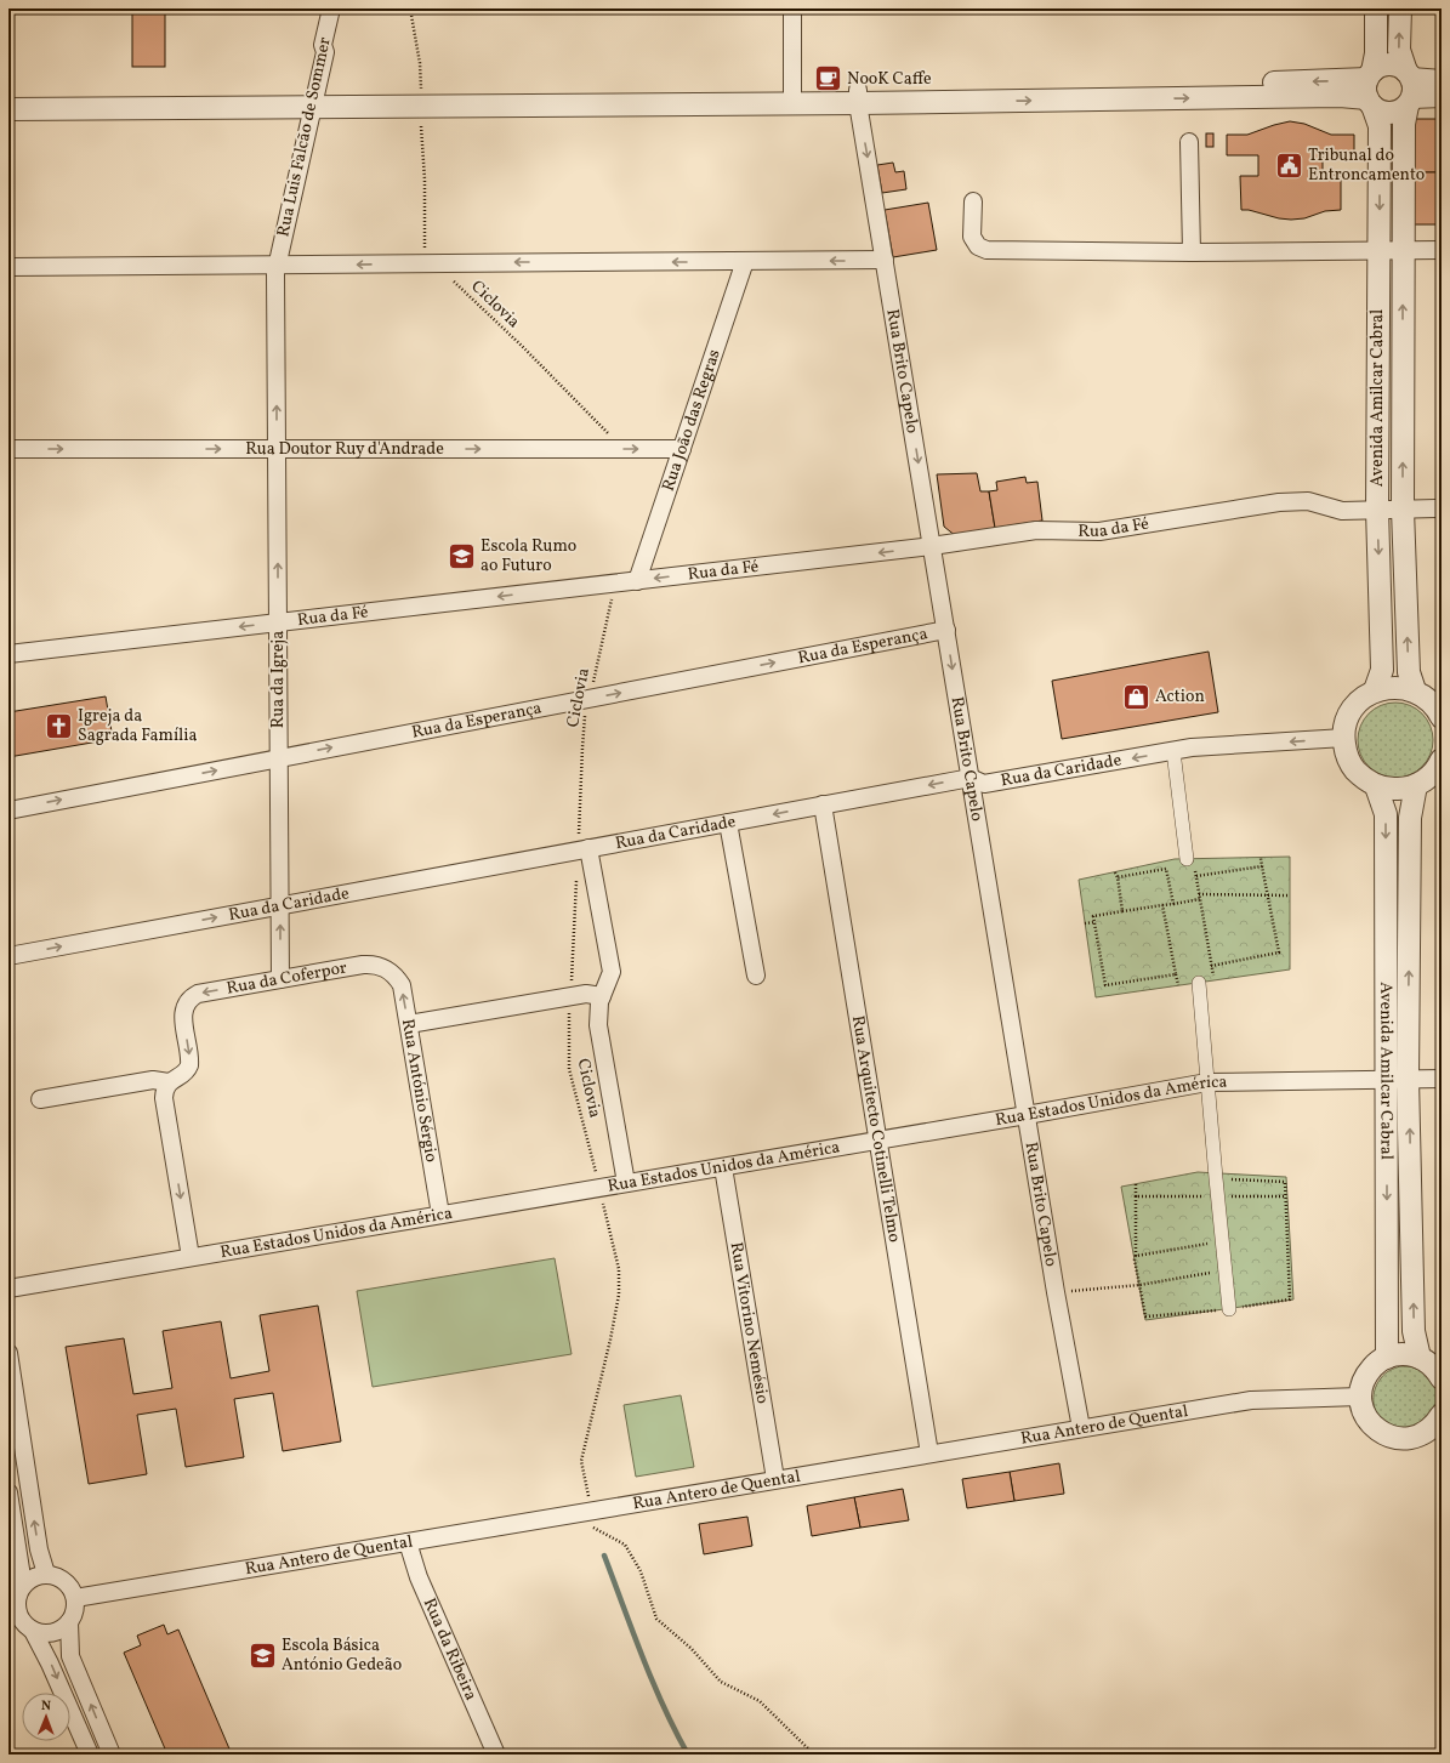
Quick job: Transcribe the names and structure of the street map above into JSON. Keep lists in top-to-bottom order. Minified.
{"streets":{"street":["Rua Luis Falcão de Sommer","Rua Brito Capelo","Avenida Amilcar Cabral","Rua João das Regras","Rua Doutor Ruy d'Andrade","Rua da Fé","Rua da Esperança","Rua da Igreja","Rua da Caridade","Rua da Coferpor","Rua António Sérgio","Rua Estados Unidos da América","Rua Arquitecto Cotinelli Telmo","Rua Vitorino Nemésio","Rua Antero de Quental","Rua da Ribeira"],"path":["Ciclovia"]},"crossings":[["Rua Luis Falcão de Sommer","Rua da Igreja"],["Ciclovia","Rua Doutor Ruy d'Andrade"],["Ciclovia","Rua da Fé"],["Ciclovia","Rua da Esperança"],["Ciclovia","Rua da Caridade"],["Ciclovia","Rua Estados Unidos da América"],["Ciclovia","Rua Antero de Quental"],["Rua Brito Capelo","Rua da Fé"],["Rua Brito Capelo","Rua da Esperança"],["Rua Brito Capelo","Rua da Caridade"],["Rua Brito Capelo","Rua Estados Unidos da América"],["Rua Brito Capelo","Rua Antero de Quental"],["Avenida Amilcar Cabral","Rua da Fé"],["Avenida Amilcar Cabral","Rua Estados Unidos da América"],["Rua João das Regras","Rua Doutor Ruy d'Andrade"],["Rua João das Regras","Rua da Fé"],["Rua Doutor Ruy d'Andrade","Rua da Igreja"],["Rua da Fé","Rua da Igreja"],["Rua da Esperança","Rua da Igreja"],["Rua da Igreja","Rua da Caridade"],["Rua da Igreja","Rua da Coferpor"],["Rua da Caridade","Rua Arquitecto Cotinelli Telmo"],["Rua da Coferpor","Rua António Sérgio"],["Rua António Sérgio","Rua Estados Unidos da América"],["Rua Estados Unidos da América","Rua Arquitecto Cotinelli Telmo"],["Rua Estados Unidos da América","Rua Vitorino Nemésio"],["Rua Arquitecto Cotinelli Telmo","Rua Antero de Quental"],["Rua Vitorino Nemésio","Rua Antero de Quental"],["Rua Antero de Quental","Rua da Ribeira"]],"one_way":["Rua Brito Capelo","Rua Doutor Ruy d'Andrade","Rua da Fé","Rua da Esperança","Rua da Igreja","Rua da Coferpor"],"places":{"cafe":["NooK Caffe"],"public building":["Tribunal do Entroncamento"],"school or university":["Escola Rumo ao Futuro","Escola Básica António Gedeão"],"shop":["Action"],"church":["Igreja da Sagrada Família"]},"north":"top"}
